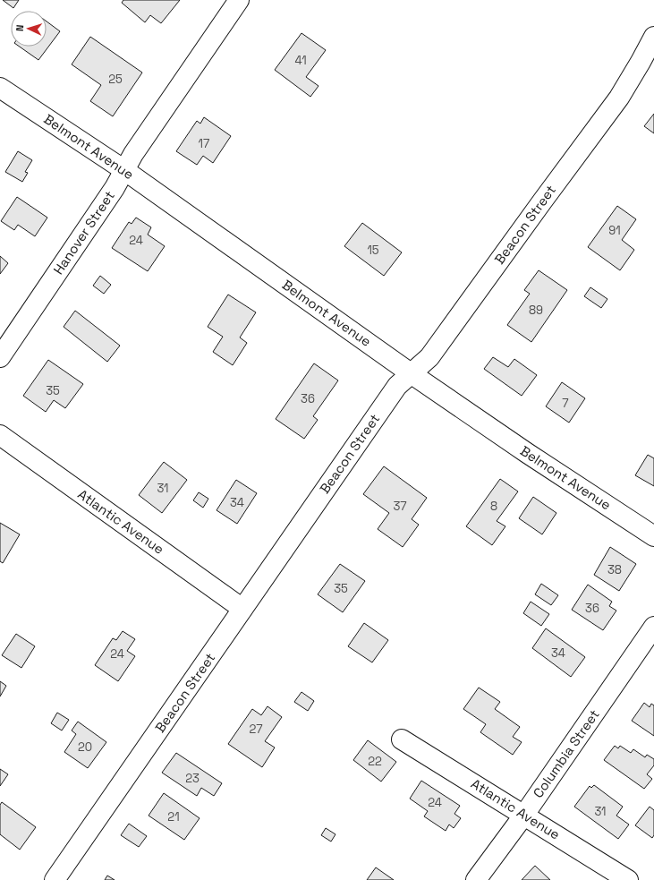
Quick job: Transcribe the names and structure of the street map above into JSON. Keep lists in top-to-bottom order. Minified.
{"streets":{"street":["Belmont Avenue","Beacon Street","Hanover Street","Atlantic Avenue","Columbia Street"]},"crossings":[["Belmont Avenue","Beacon Street"],["Belmont Avenue","Hanover Street"],["Beacon Street","Atlantic Avenue"],["Atlantic Avenue","Columbia Street"]],"house_numbers":["41","25","17","91","24","15","89","35","36","7","31","34","37","8","38","35","36","34","24","27","20","22","23","24","31","21"],"north":"left"}
